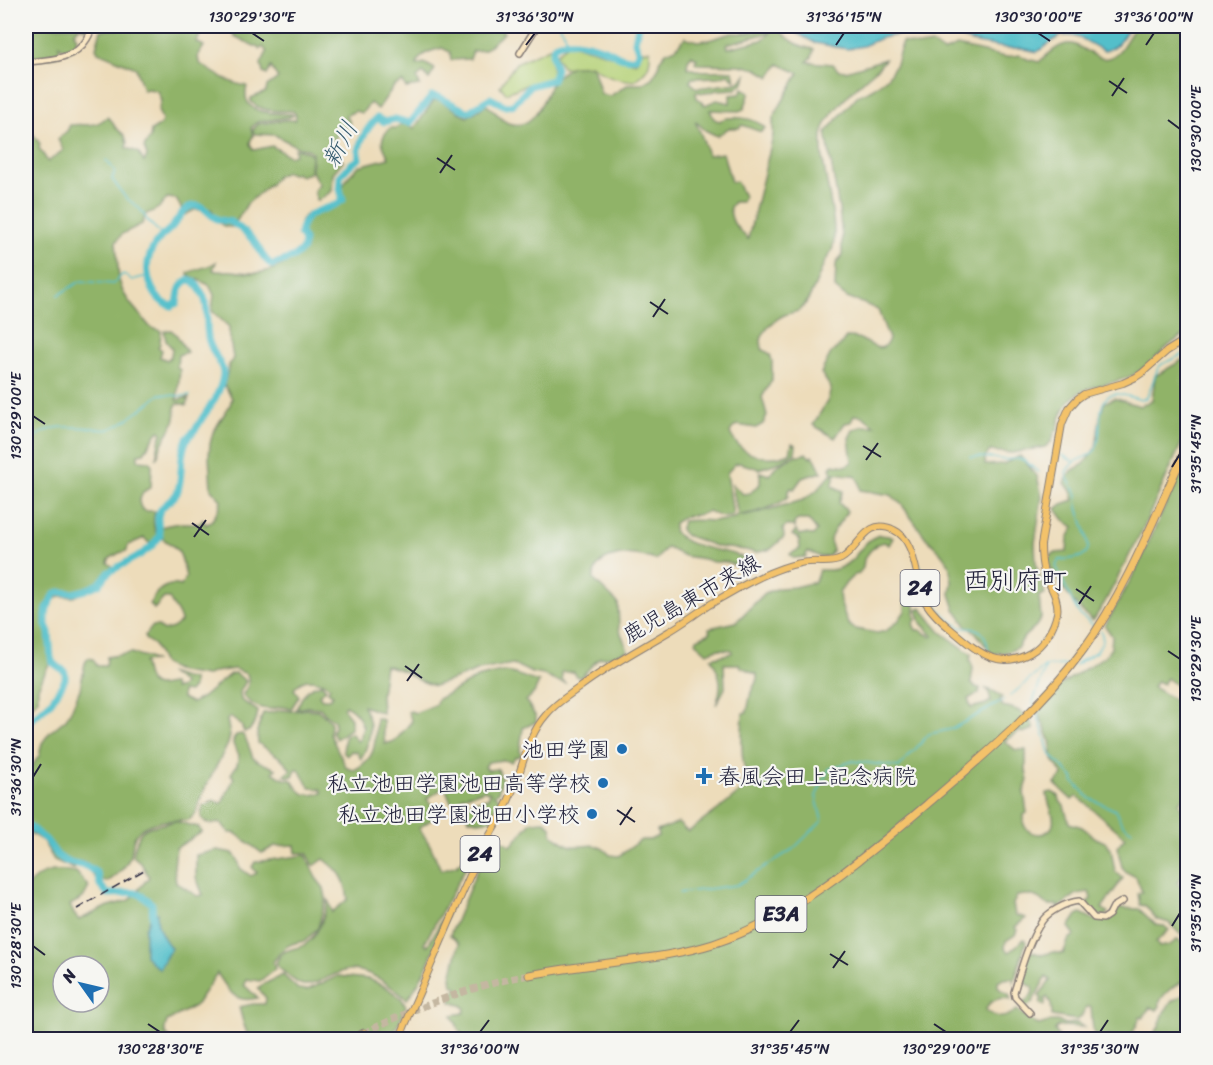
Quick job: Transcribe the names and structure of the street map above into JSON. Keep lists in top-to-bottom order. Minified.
{"streets":{"highway":["E3A"],"main road":["24","鹿児島東市来線"]},"districts":["西別府町"],"water":["新川"],"places":{"other":["池田学園","私立池田学園池田高等学校","私立池田学園池田小学校"],"health":["春風会田上記念病院"]},"north":"top left","coordinates":["130°29'30\"E","31°36'30\"N","31°36'15\"N","130°30'00\"E","31°36'00\"N","130°29'00\"E","31°35'45\"N","31°35'30\"N","130°28'30\"E"]}
